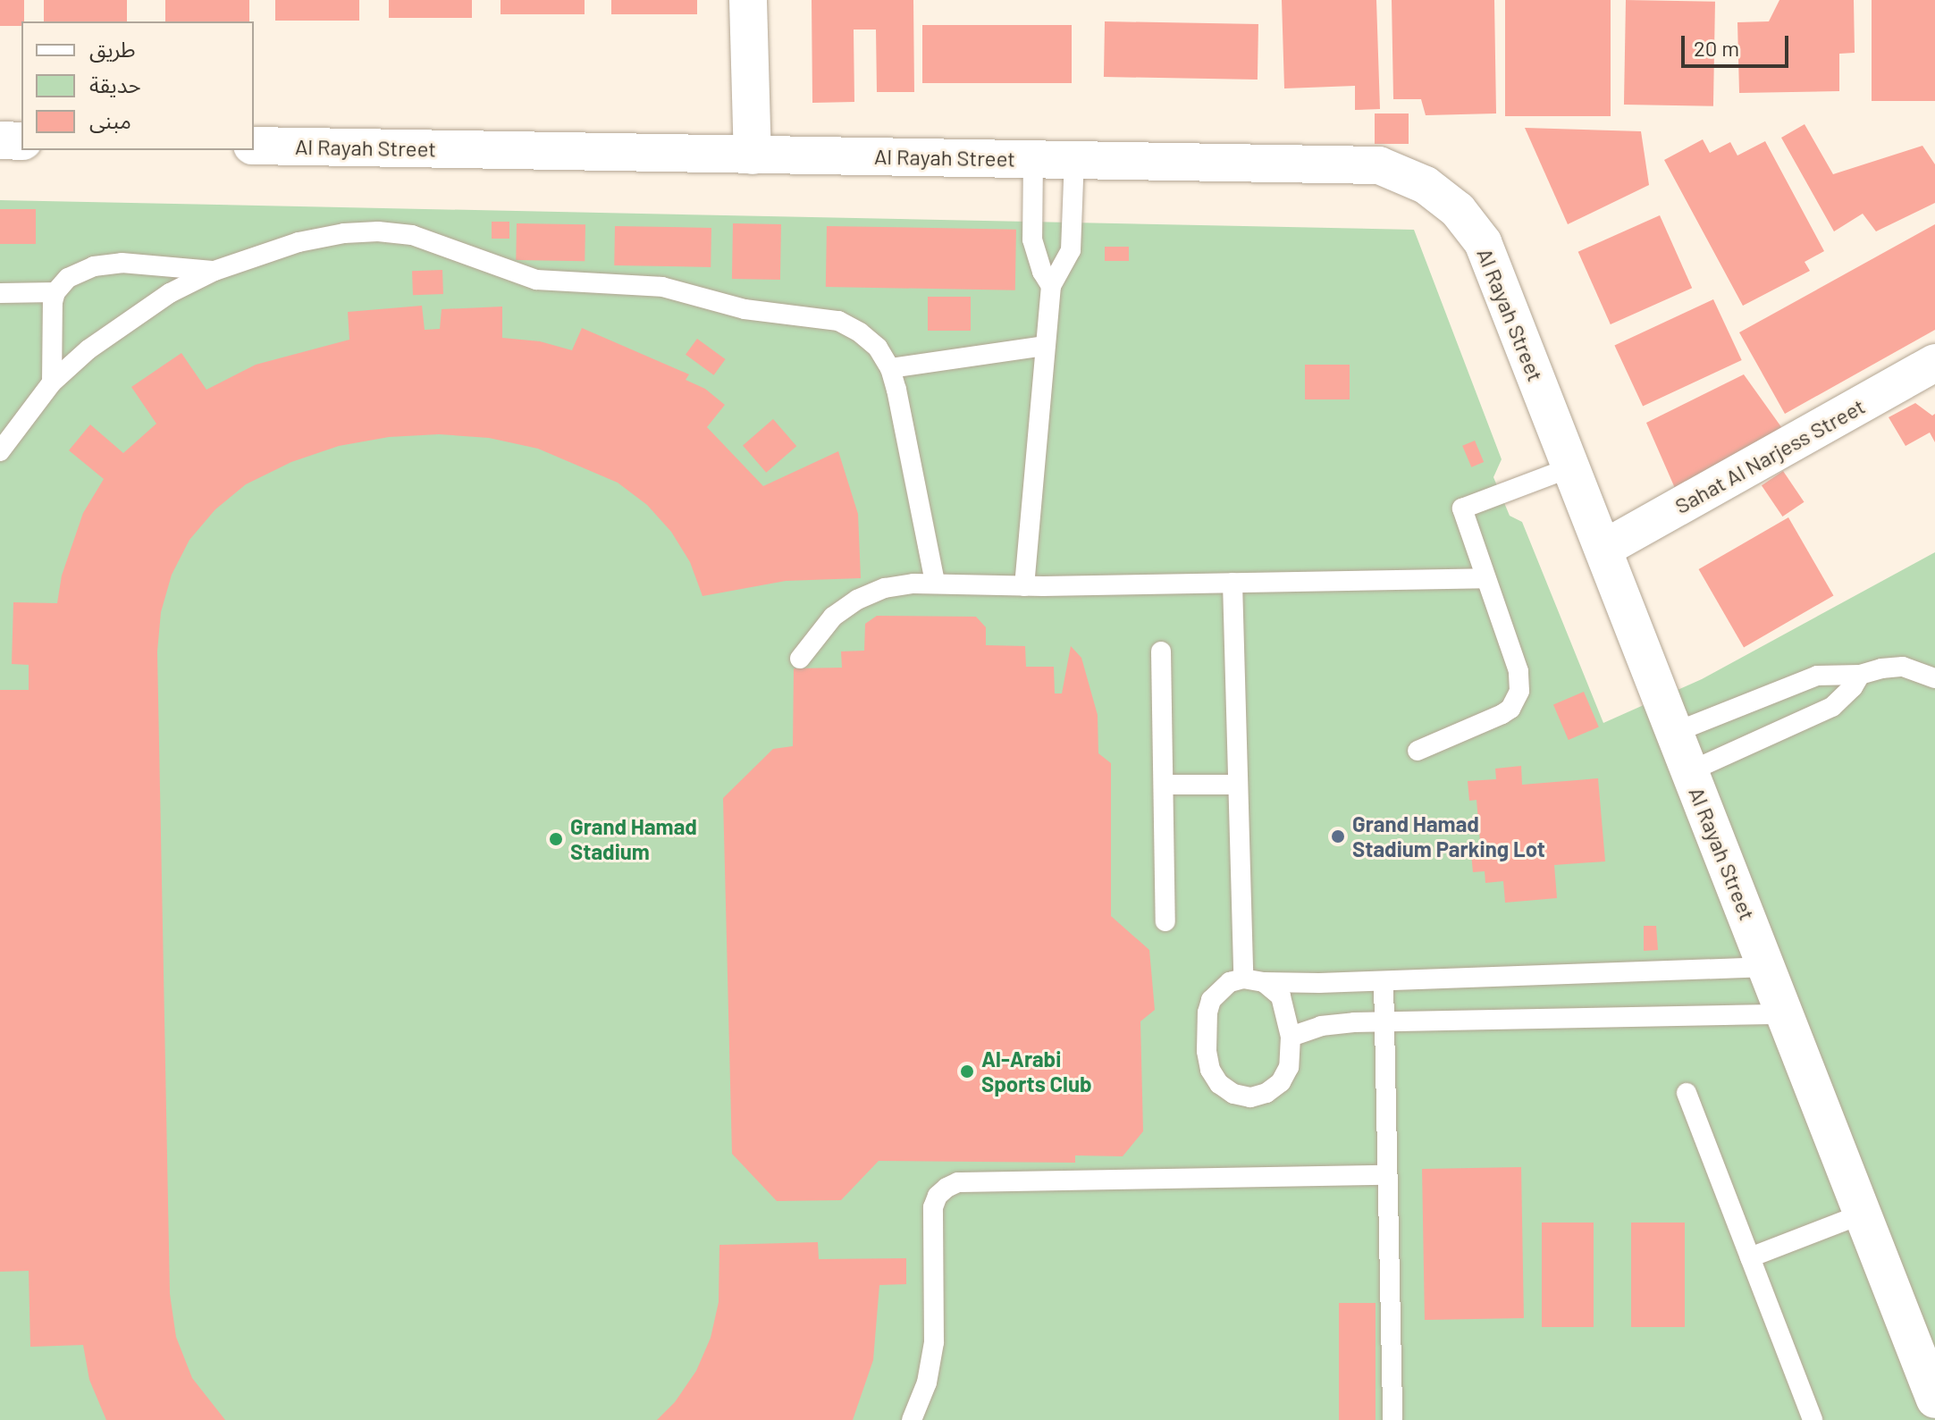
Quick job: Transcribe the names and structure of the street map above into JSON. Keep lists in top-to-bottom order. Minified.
{"streets":{"street":["Al Rayah Street","Sahat Al Narjess Street"]},"crossings":[["Al Rayah Street","Sahat Al Narjess Street"]],"places":["Grand Hamad Stadium Parking Lot","Grand Hamad Stadium","Al-Arabi Sports Club"],"legend":["طريق","حديقة","مبنى"],"scale_bar":"20 m"}
